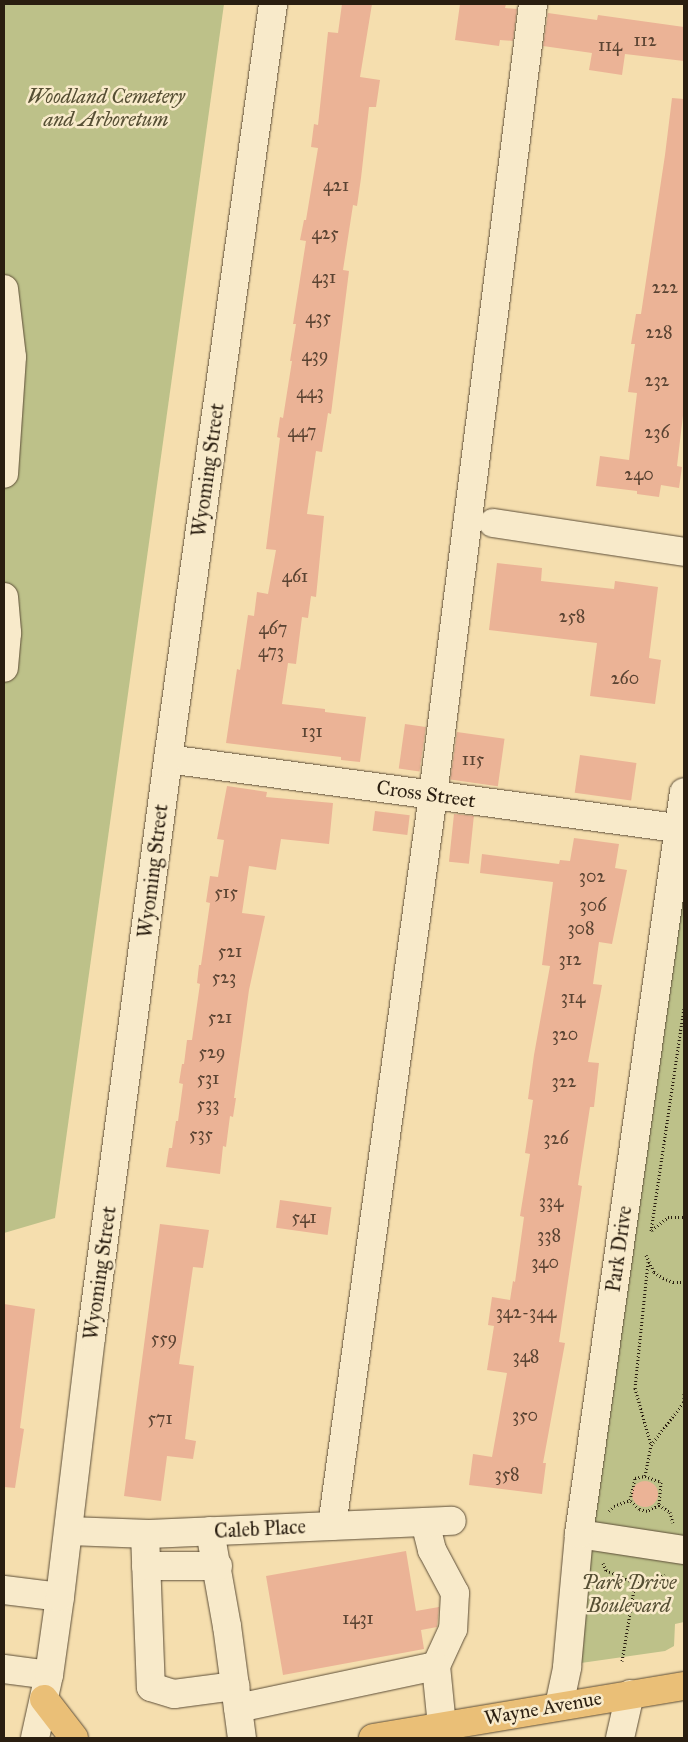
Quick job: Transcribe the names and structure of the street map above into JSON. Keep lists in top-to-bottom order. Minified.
{"streets":{"main road":["Wayne Avenue"],"street":["Wyoming Street","Cross Street","Park Drive","Caleb Place"]},"crossings":[["Wyoming Street","Cross Street"],["Wyoming Street","Caleb Place"],["Cross Street","Park Drive"],["Park Drive","Wayne Avenue"]],"parks":["Woodland Cemetery and Arboretum","Park Drive Boulevard"],"house_numbers":["112","114","421","425","431","222","435","228","439","232","443","447","236","240","461","258","467","473","260","131","115","302","515","306","308","521","312","523","314","521","320","529","531","322","533","535","326","334","541","338","340","342-344","559","348","350","571","358","1431"]}
